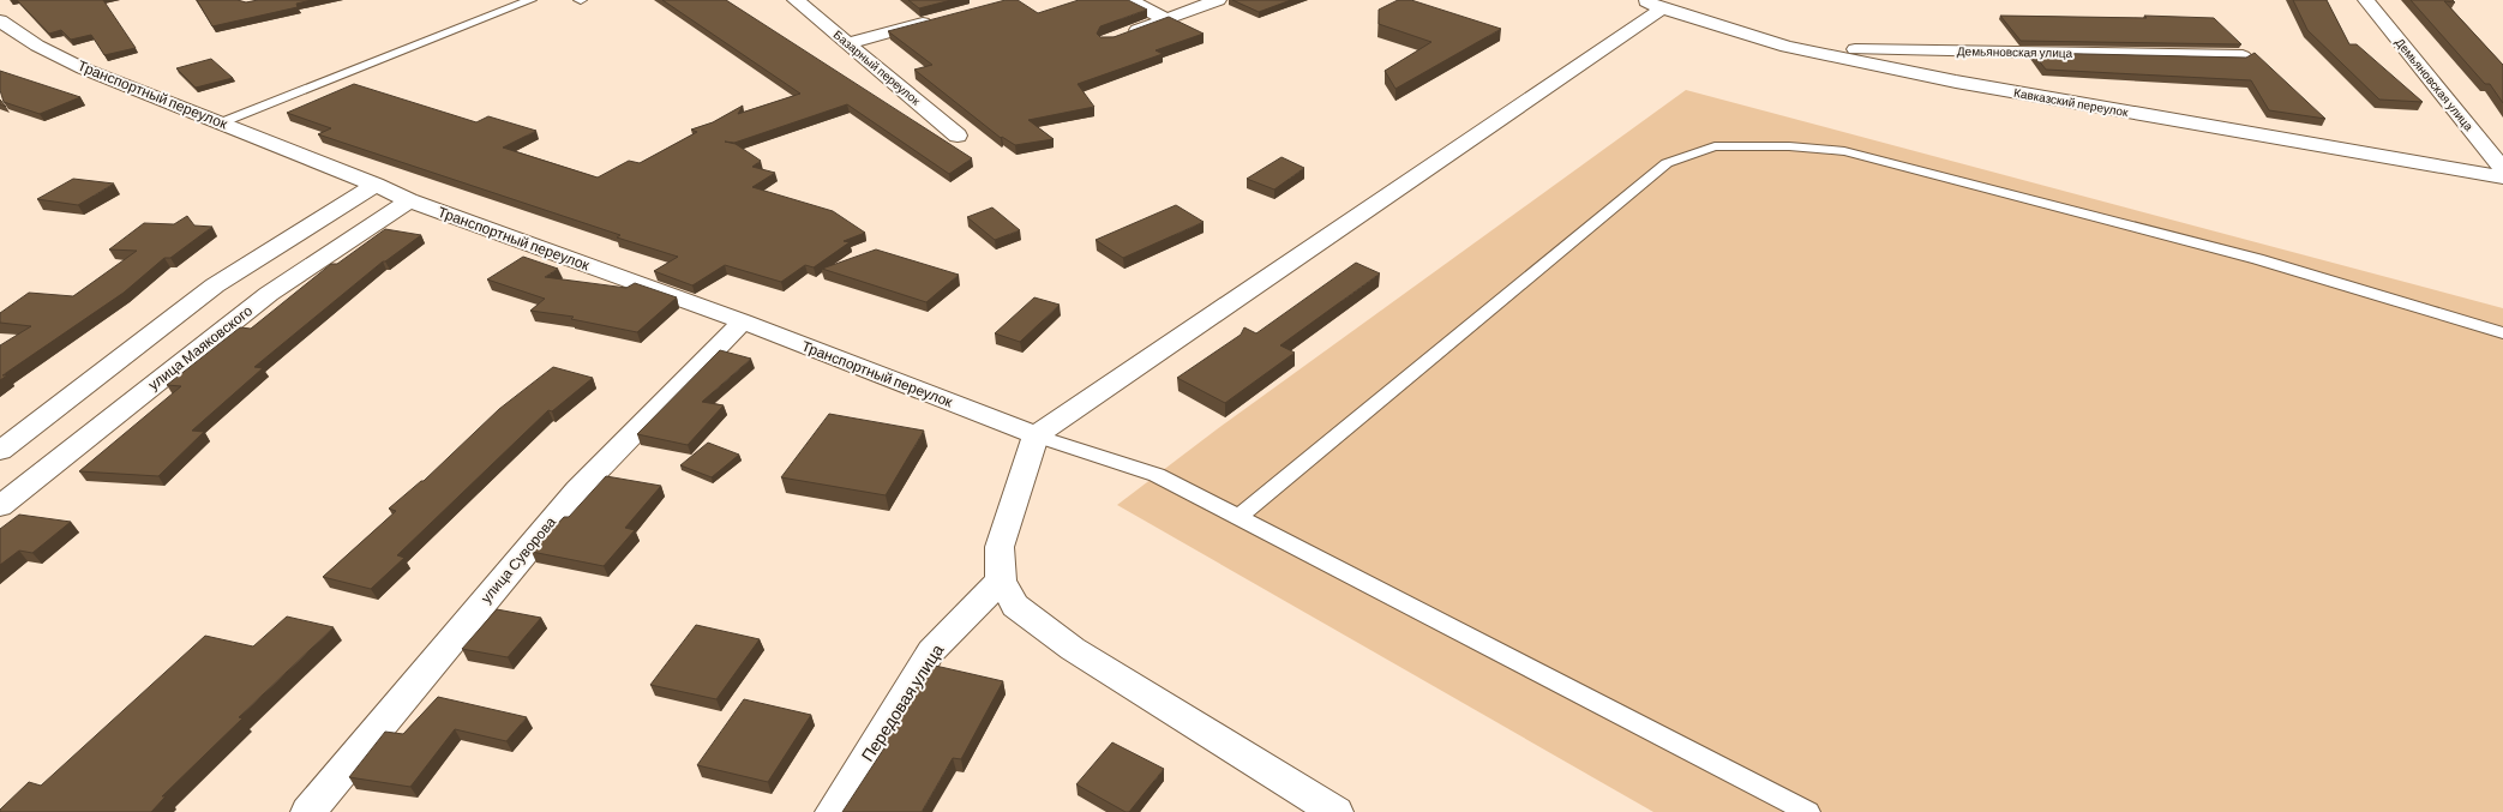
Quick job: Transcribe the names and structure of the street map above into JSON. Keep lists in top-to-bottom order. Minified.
{"streets":{"street":["Демьяновская улица","Базарный переулок","Транспортный переулок","Кавказский переулок","улица Маяковского","улица Суворова","Передовая улица"]},"crossings":[["Демьяновская улица","Кавказский переулок"],["Транспортный переулок","улица Маяковского"],["Транспортный переулок","улица Суворова"]]}
